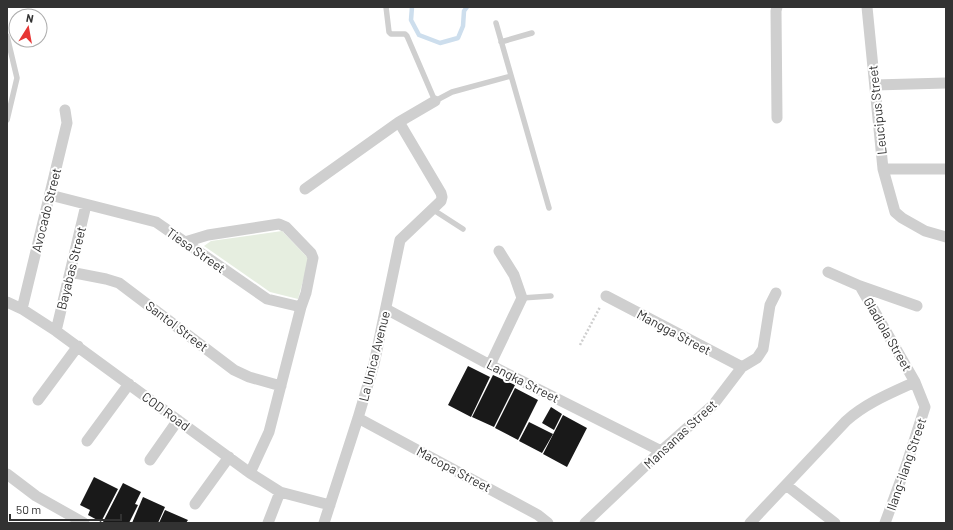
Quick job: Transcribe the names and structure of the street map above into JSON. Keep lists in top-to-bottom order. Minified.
{"streets":{"street":["Leucipus Street","Avocado Street","Tiesa Street","Bayabas Street","Santol Street","Mangga Street","Gladiola Street","La Unica Avenue","Langka Street","COD Road","Mansanas Street","Ilang-ilang Street","Macopa Street"]},"crossings":[["Avocado Street","Tiesa Street"],["Avocado Street","COD Road"],["Tiesa Street","Bayabas Street"],["Bayabas Street","Santol Street"],["Bayabas Street","COD Road"],["Mangga Street","Mansanas Street"],["Gladiola Street","Ilang-ilang Street"],["La Unica Avenue","Langka Street"],["La Unica Avenue","COD Road"],["La Unica Avenue","Macopa Street"],["Langka Street","Mansanas Street"]],"scale_bar":"50 m","north":"top"}
